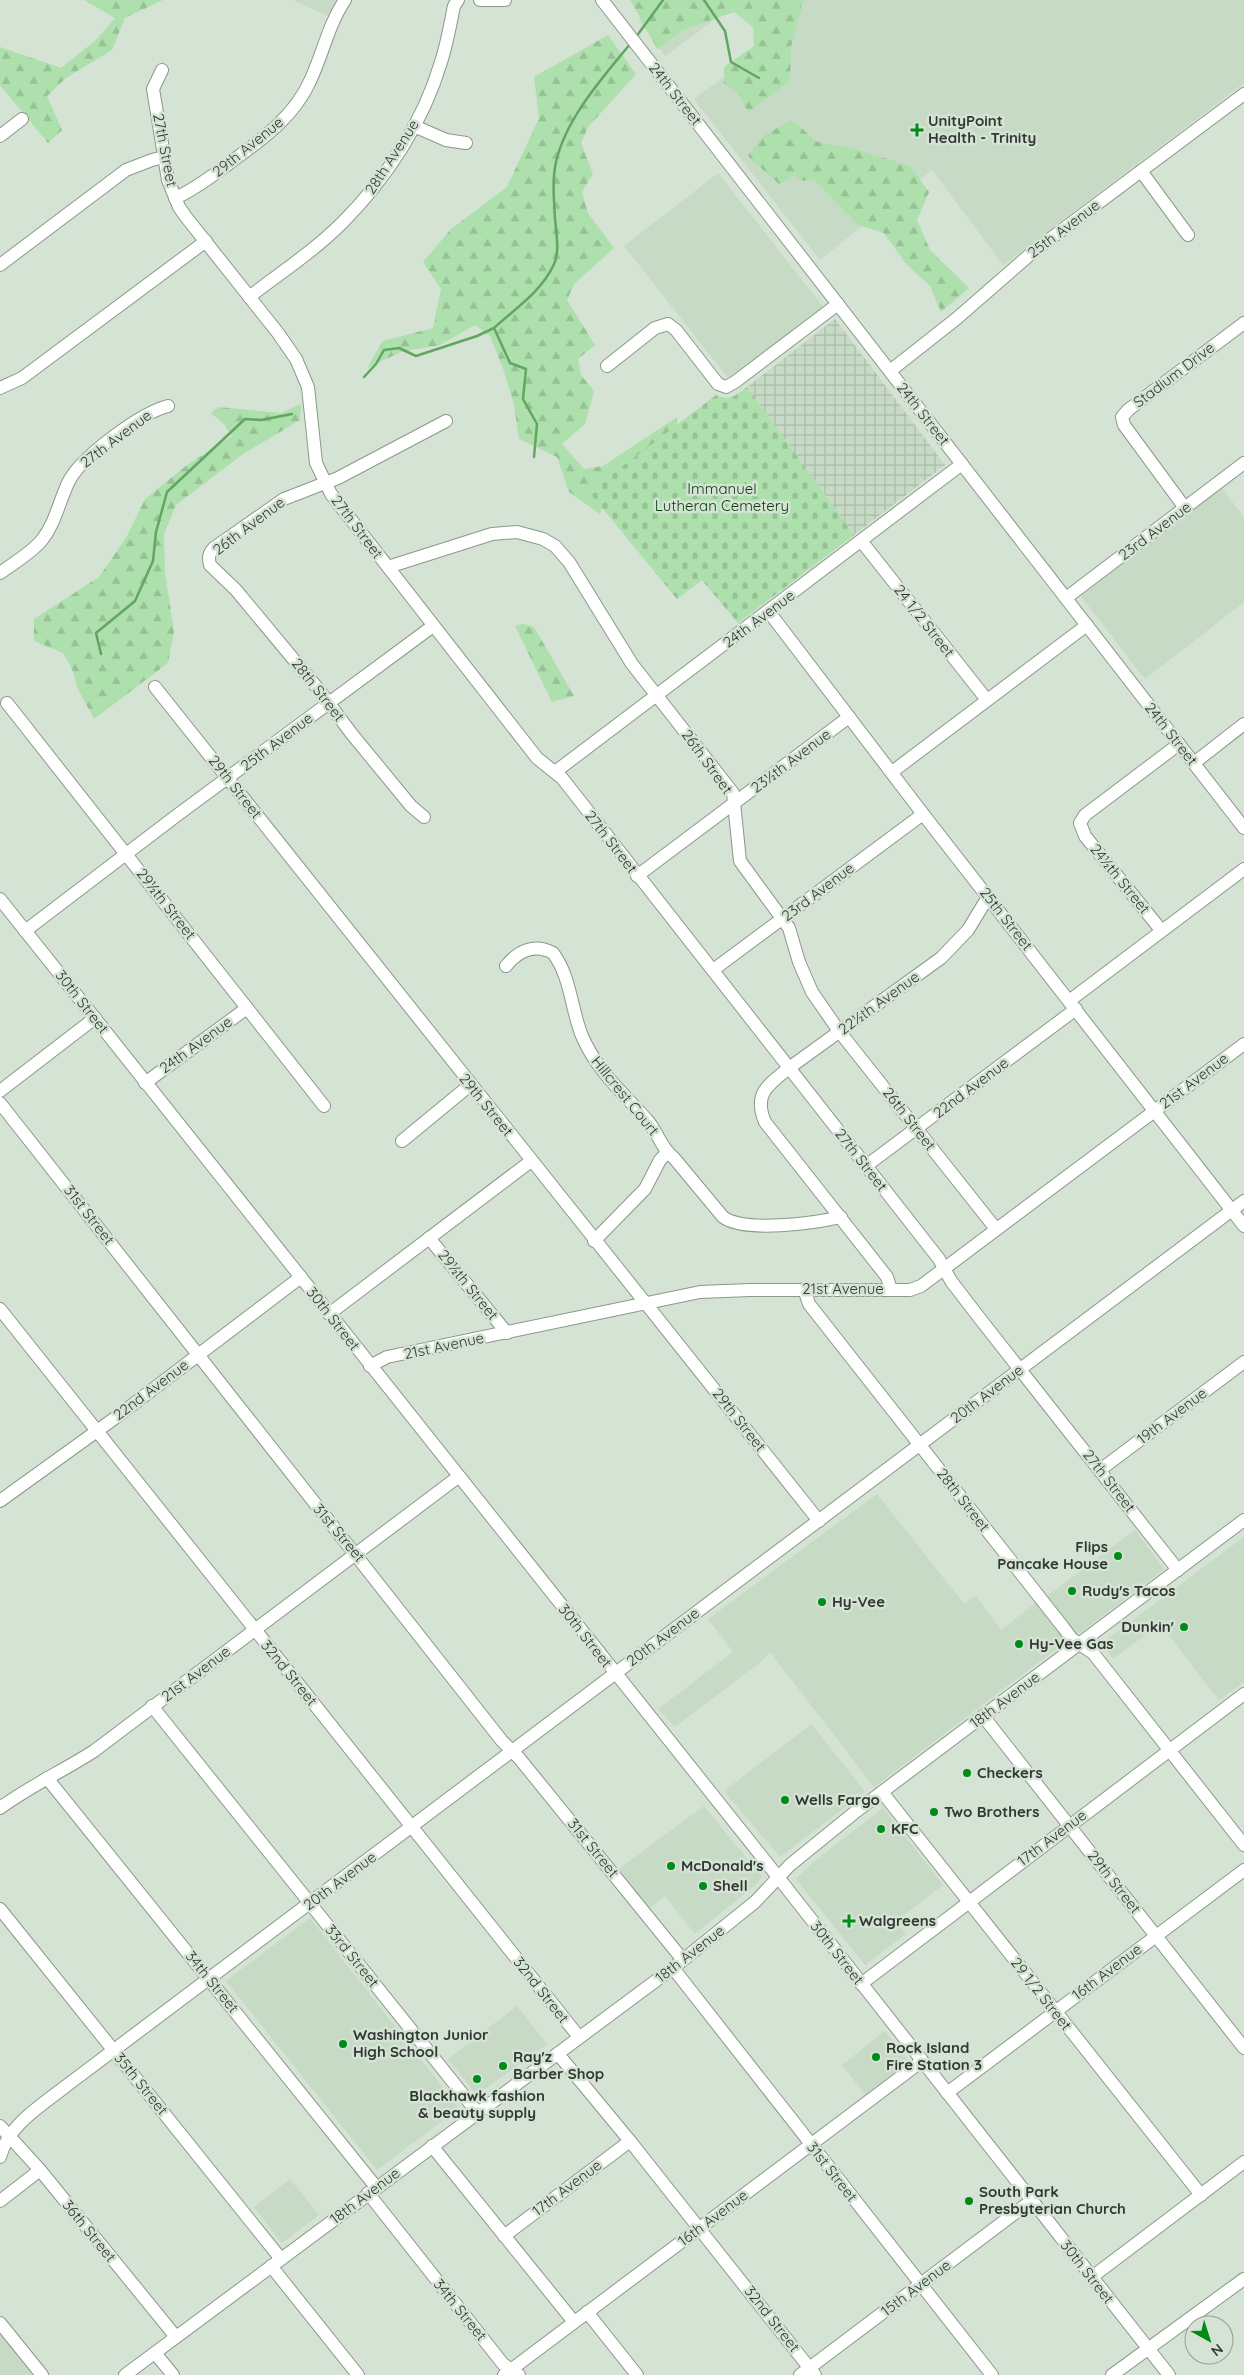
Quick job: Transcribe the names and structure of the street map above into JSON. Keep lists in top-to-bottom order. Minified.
{"streets":{"street":["24th Street","29th Avenue","27th Street","28th Avenue","25th Avenue","Stadium Drive","27th Avenue","26th Avenue","23rd Avenue","24th Avenue","24 1/2 Street","28th Street","23½th Avenue","26th Street","29th Street","24½th Street","29½th Street","25th Street","30th Street","22½th Avenue","21st Avenue","22nd Avenue","Hillcrest Court","31st Street","20th Avenue","19th Avenue","32nd Street","18th Avenue","17th Avenue","33rd Street","16th Avenue","34th Street","29 1/2 Street","35th Street","36th Street","15th Avenue"]},"crossings":[["24th Street","25th Avenue"],["24th Street","23rd Avenue"],["24th Street","24th Avenue"],["24th Street","24½th Street"],["29th Avenue","27th Street"],["27th Street","28th Avenue"],["27th Street","25th Avenue"],["27th Street","26th Avenue"],["27th Street","23rd Avenue"],["27th Street","24th Avenue"],["27th Street","23½th Avenue"],["27th Street","26th Street"],["27th Street","22½th Avenue"],["27th Street","21st Avenue"],["27th Street","22nd Avenue"],["27th Street","20th Avenue"],["27th Street","19th Avenue"],["27th Street","18th Avenue"],["25th Avenue","28th Street"],["25th Avenue","29th Street"],["25th Avenue","29½th Street"],["25th Avenue","30th Street"],["Stadium Drive","23rd Avenue"],["26th Avenue","28th Street"],["23rd Avenue","26th Street"],["23rd Avenue","25th Street"],["24th Avenue","24 1/2 Street"],["24th Avenue","26th Street"],["24th Avenue","29½th Street"],["24th Avenue","25th Street"],["24th Avenue","30th Street"],["28th Street","21st Avenue"],["28th Street","20th Avenue"],["28th Street","18th Avenue"],["28th Street","17th Avenue"],["23½th Avenue","26th Street"],["23½th Avenue","25th Street"],["26th Street","22½th Avenue"],["26th Street","21st Avenue"],["26th Street","22nd Avenue"],["29th Street","21st Avenue"],["29th Street","20th Avenue"],["29th Street","18th Avenue"],["29th Street","17th Avenue"],["29th Street","16th Avenue"],["24½th Street","22nd Avenue"],["29½th Street","21st Avenue"],["25th Street","22½th Avenue"],["25th Street","21st Avenue"],["25th Street","22nd Avenue"],["25th Street","20th Avenue"],["30th Street","21st Avenue"],["30th Street","22nd Avenue"],["30th Street","20th Avenue"],["30th Street","18th Avenue"],["30th Street","17th Avenue"],["30th Street","16th Avenue"],["30th Street","15th Avenue"],["22½th Avenue","Hillcrest Court"],["21st Avenue","31st Street"],["21st Avenue","32nd Street"],["21st Avenue","33rd Street"],["21st Avenue","34th Street"],["22nd Avenue","31st Street"],["22nd Avenue","32nd Street"],["31st Street","20th Avenue"],["31st Street","18th Avenue"],["31st Street","16th Avenue"],["31st Street","15th Avenue"],["20th Avenue","32nd Street"],["20th Avenue","33rd Street"],["20th Avenue","34th Street"],["20th Avenue","35th Street"],["20th Avenue","36th Street"],["32nd Street","18th Avenue"],["32nd Street","17th Avenue"],["32nd Street","16th Avenue"],["32nd Street","15th Avenue"],["18th Avenue","33rd Street"],["18th Avenue","34th Street"],["18th Avenue","29 1/2 Street"],["18th Avenue","35th Street"],["18th Avenue","36th Street"],["17th Avenue","29 1/2 Street"],["16th Avenue","34th Street"],["16th Avenue","29 1/2 Street"]],"parks":["Immanuel Lutheran Cemetery"],"places":{"health":["UnityPoint Health - Trinity","Walgreens"],"other":["Flips Pancake House","Rudy's Tacos","Hy-Vee","Dunkin'","Hy-Vee Gas","Checkers","Wells Fargo","Two Brothers","KFC","McDonald's","Shell","Washington Junior High School","Rock Island Fire Station 3","Ray'z Barber Shop","Blackhawk fashion & beauty supply","South Park Presbyterian Church"]},"north":"bottom right"}
